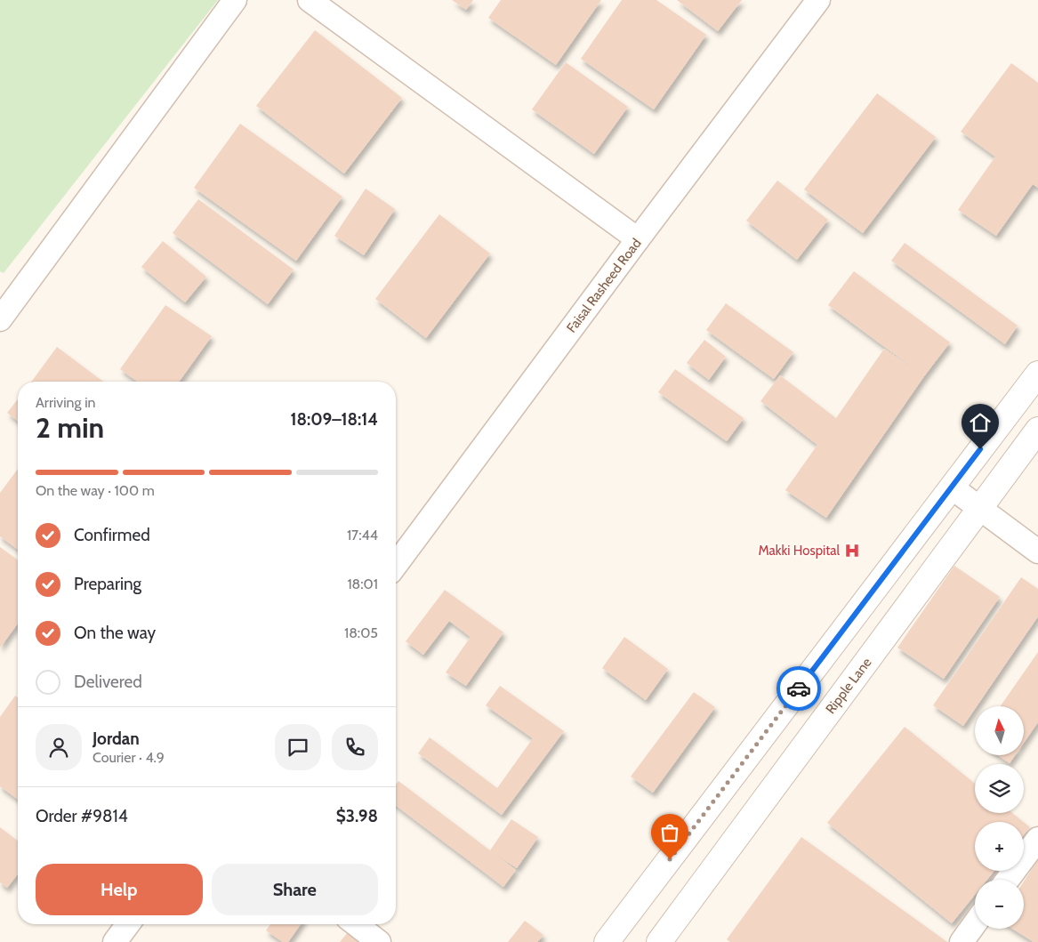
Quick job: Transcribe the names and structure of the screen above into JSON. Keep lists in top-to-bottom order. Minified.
{"streets":{"street":["Faisal Rasheed Road","Ripple Lane"]},"places":{"hospital":["Makki Hospital"]},"north":"top","page":{"heading":["2 min","Arriving in","18:09–18:14"],"panel":["Jordan","Courier · 4.9","Order #9814","$3.98"],"bar":"On the way · 100 m","list":[["Confirmed","17:44"],["Preparing","18:01"],["On the way","18:05"],"Delivered"],"map_buttons":["+","−"],"buttons":["Help","Share"]}}
